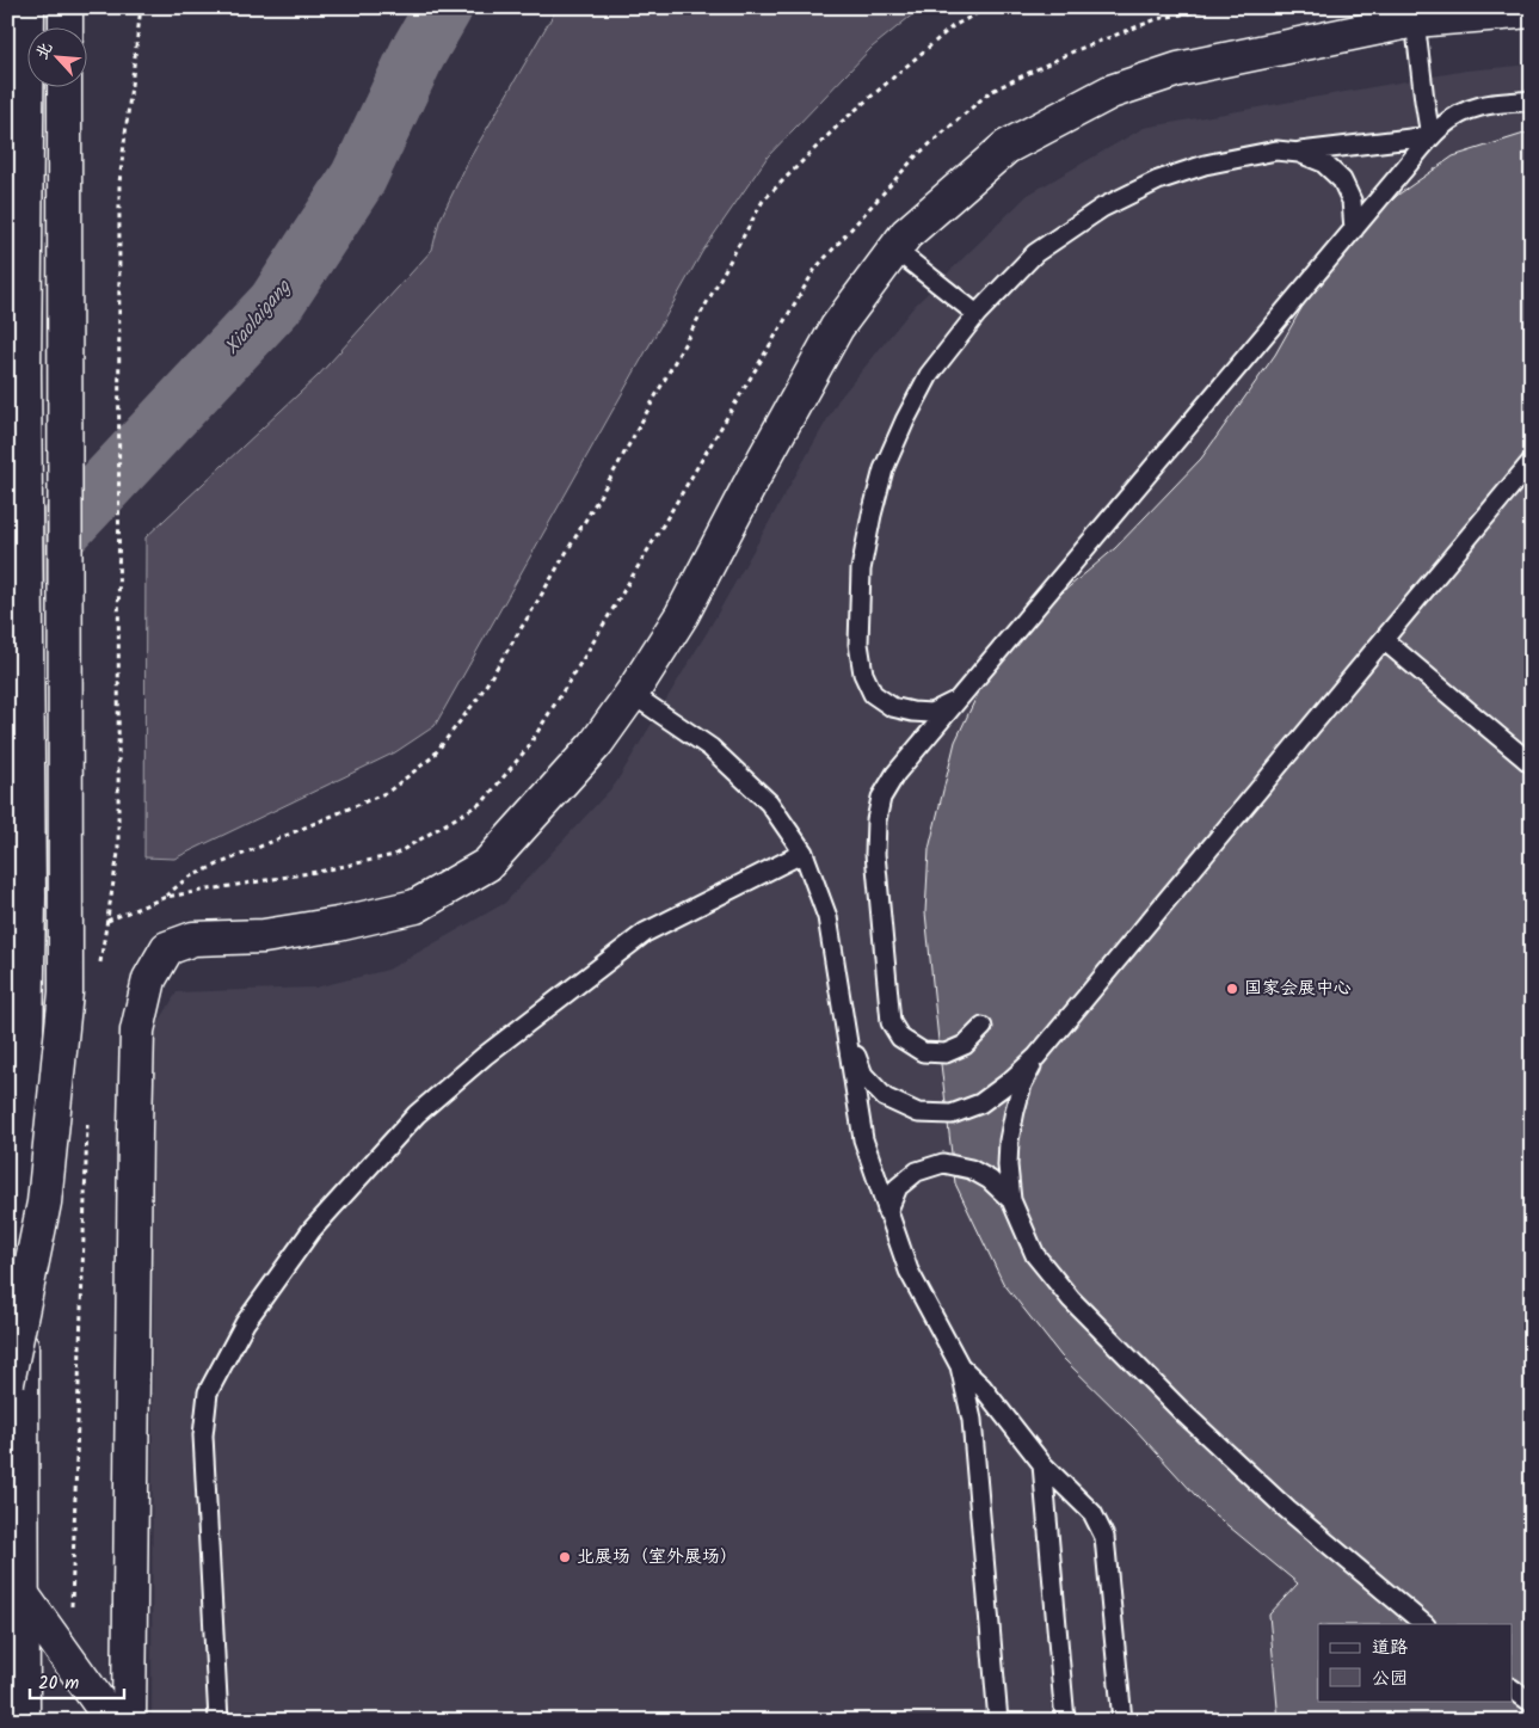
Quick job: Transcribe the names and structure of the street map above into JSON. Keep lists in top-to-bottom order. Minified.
{"water":["Xiaolaigang"],"places":["国家会展中心","北展场（室外展场）"],"legend":["道路","公园"],"scale_bar":"20 m","north":"top left"}
